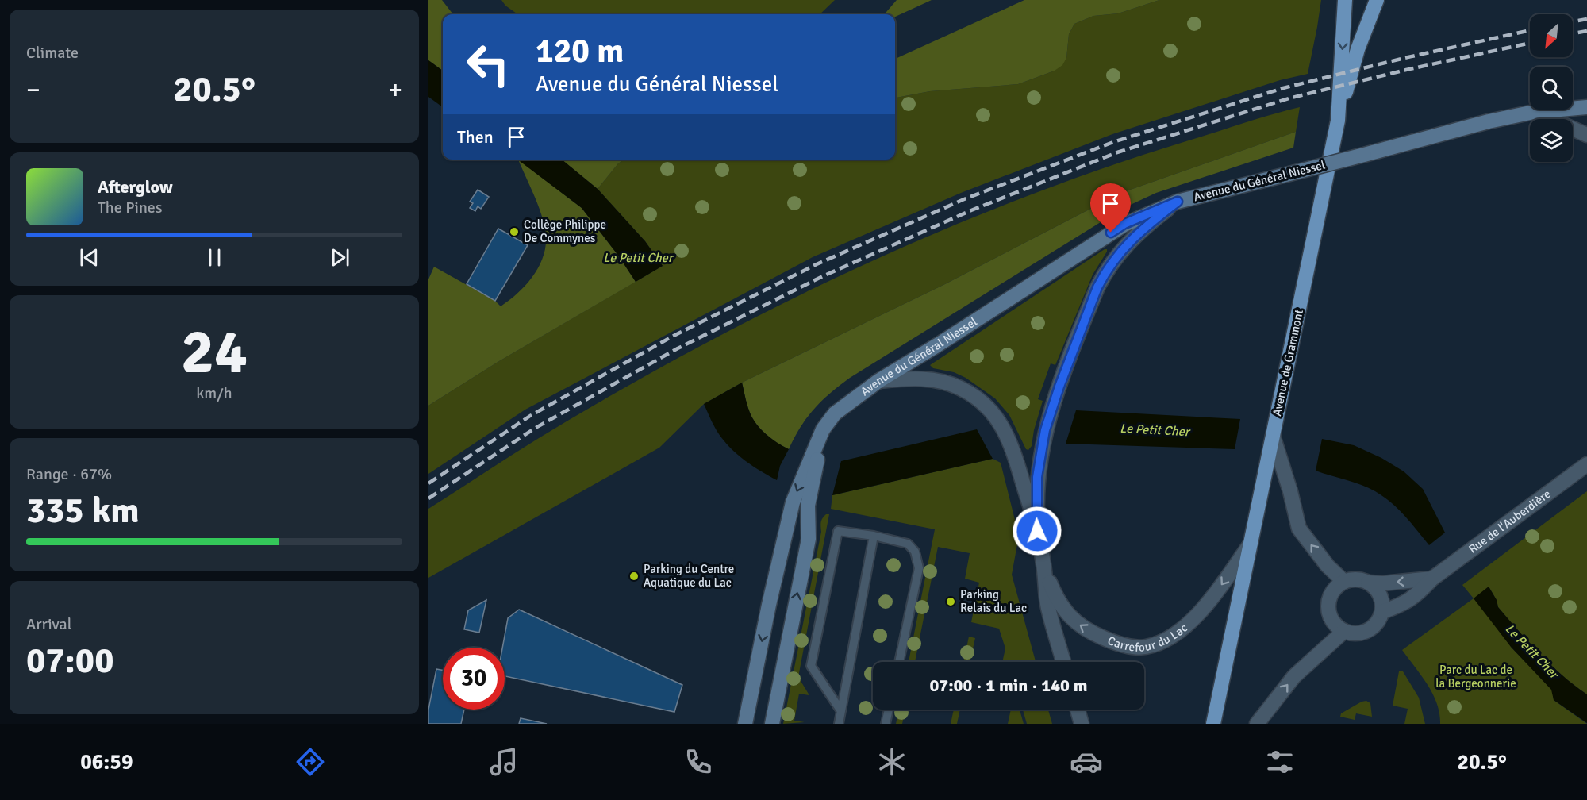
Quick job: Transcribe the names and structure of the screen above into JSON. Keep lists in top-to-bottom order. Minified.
{"streets":{"main road":["Avenue de Grammont"],"street":["Avenue du Général Niessel","Rue de l'Auberdière","Carrefour du Lac"]},"crossings":[["Avenue du Général Niessel","Carrefour du Lac"],["Avenue de Grammont","Carrefour du Lac"]],"water":["Le Petit Cher"],"parks":["Parc du Lac de la Bergeonnerie"],"places":["Collège Philippe De Commynes","Parking du Centre Aquatique du Lac","Parking Relais du Lac"],"north":"bottom left","page":{"tile":["Climate",["24","km/h"],["Range · 67%","335 km"],["Arrival","07:00"]],"turn":["120 m","Avenue du Général Niessel"],"heat":["−","20.5°","+"],"then":"Then","song":["Afterglow","The Pines"],"limit":"30","trip":"07:00 · 1 min · 140 m","tabs":["06:59","20.5°"]}}
